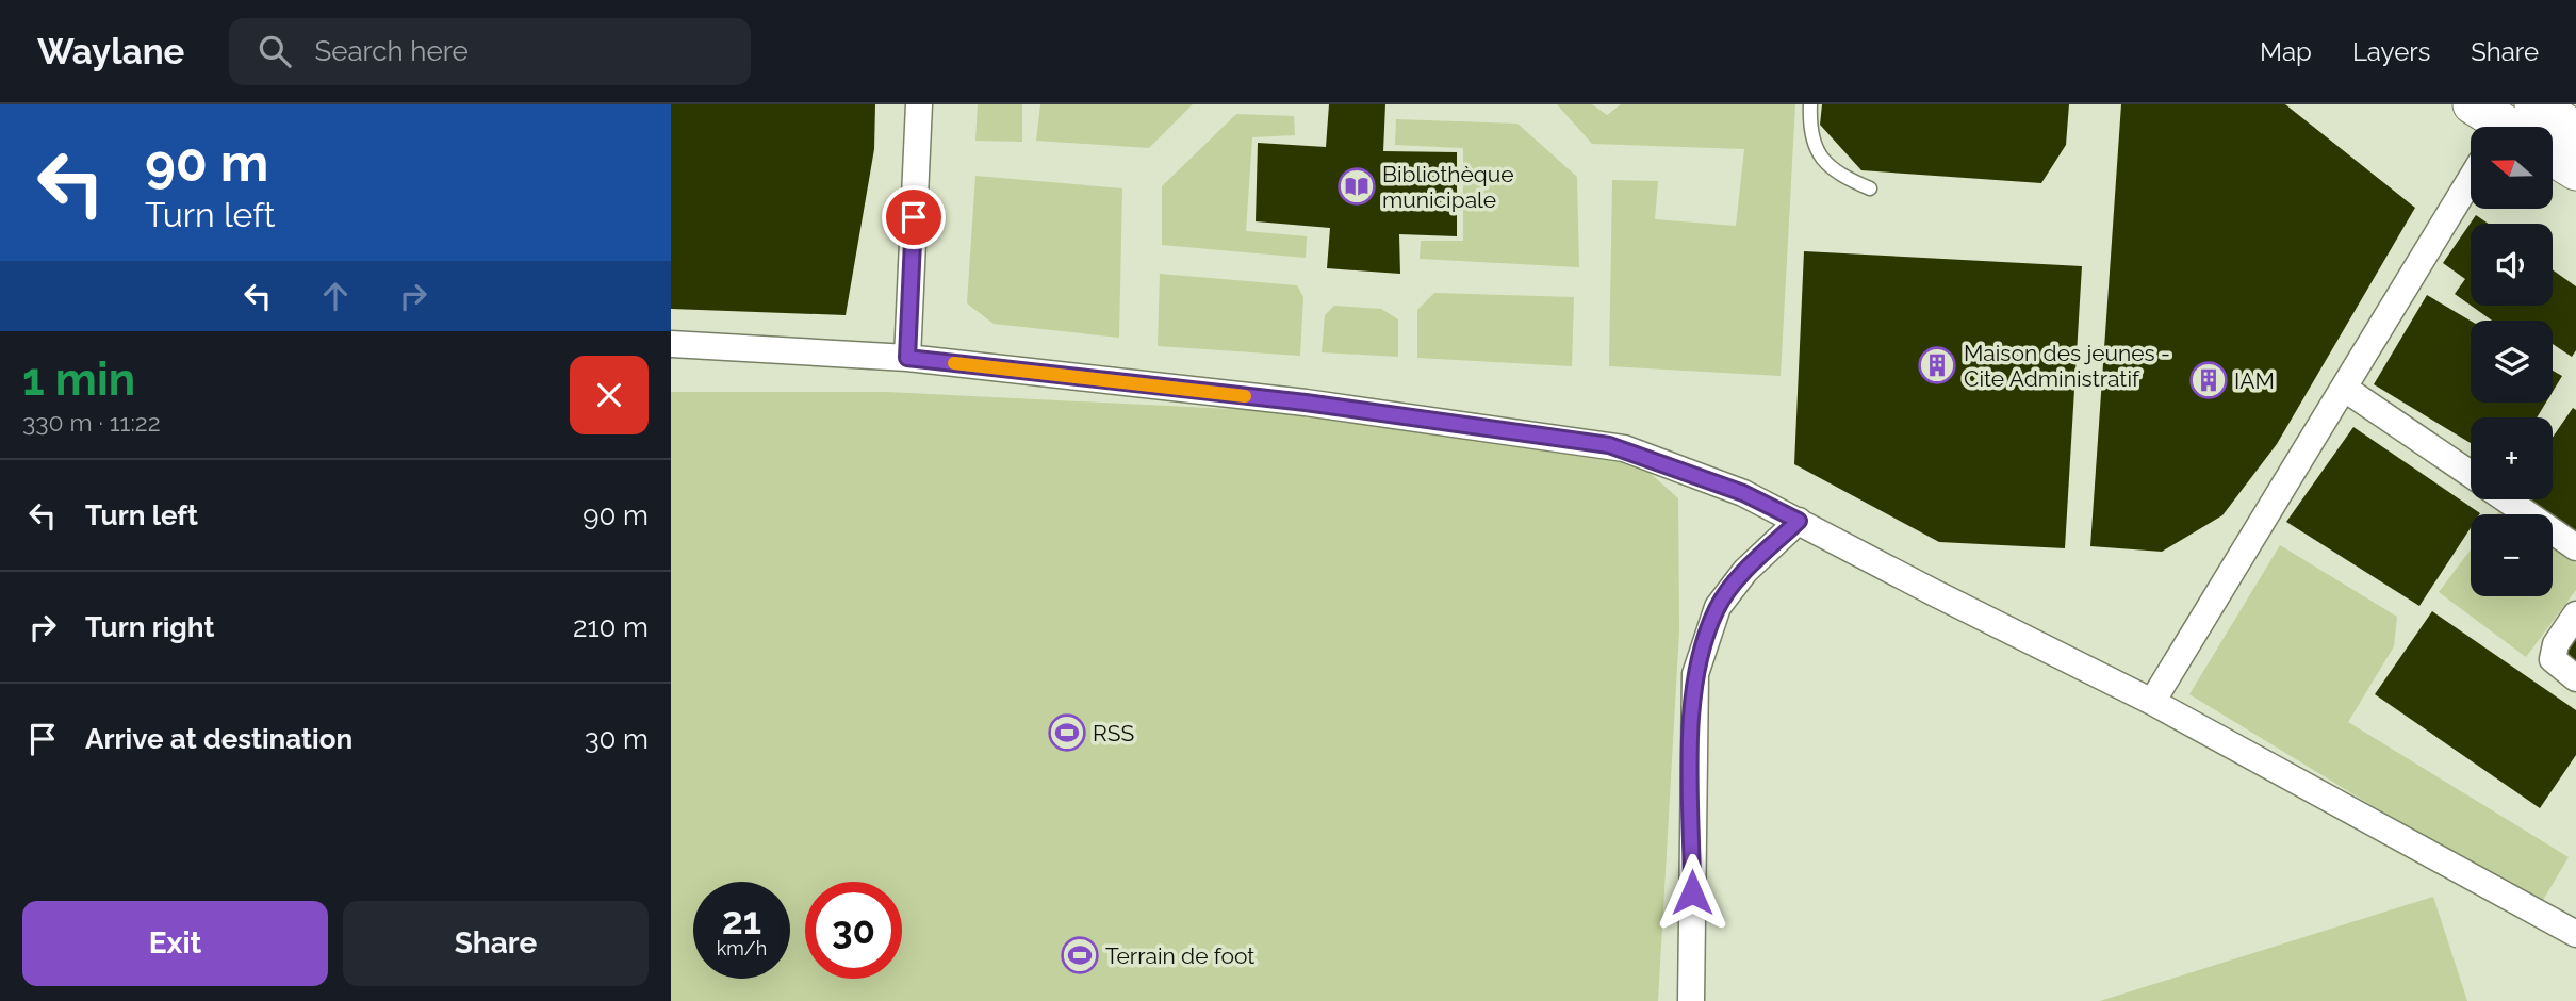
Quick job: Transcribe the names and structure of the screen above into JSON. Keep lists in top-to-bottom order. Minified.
{"places":{"library":["Bibliothèque municipale"],"building":["Maison des jeunes - Cite Administratif","IAM"],"sports":["RSS","Terrain de foot"]},"north":"left","page":{"header":"Waylane","search":"Search here","nav":["Map","Layers","Share"],"turn":["90 m","Turn left"],"map_buttons":["+","−"],"heading":["1 min","330 m · 11:22"],"list":[{"name":"Turn left","value":"90 m"},{"name":"Turn right","value":"210 m"},{"name":"Arrive at destination","value":"30 m"}],"speed":"21 km/h","limit":"30","buttons":["Exit","Share"]}}
